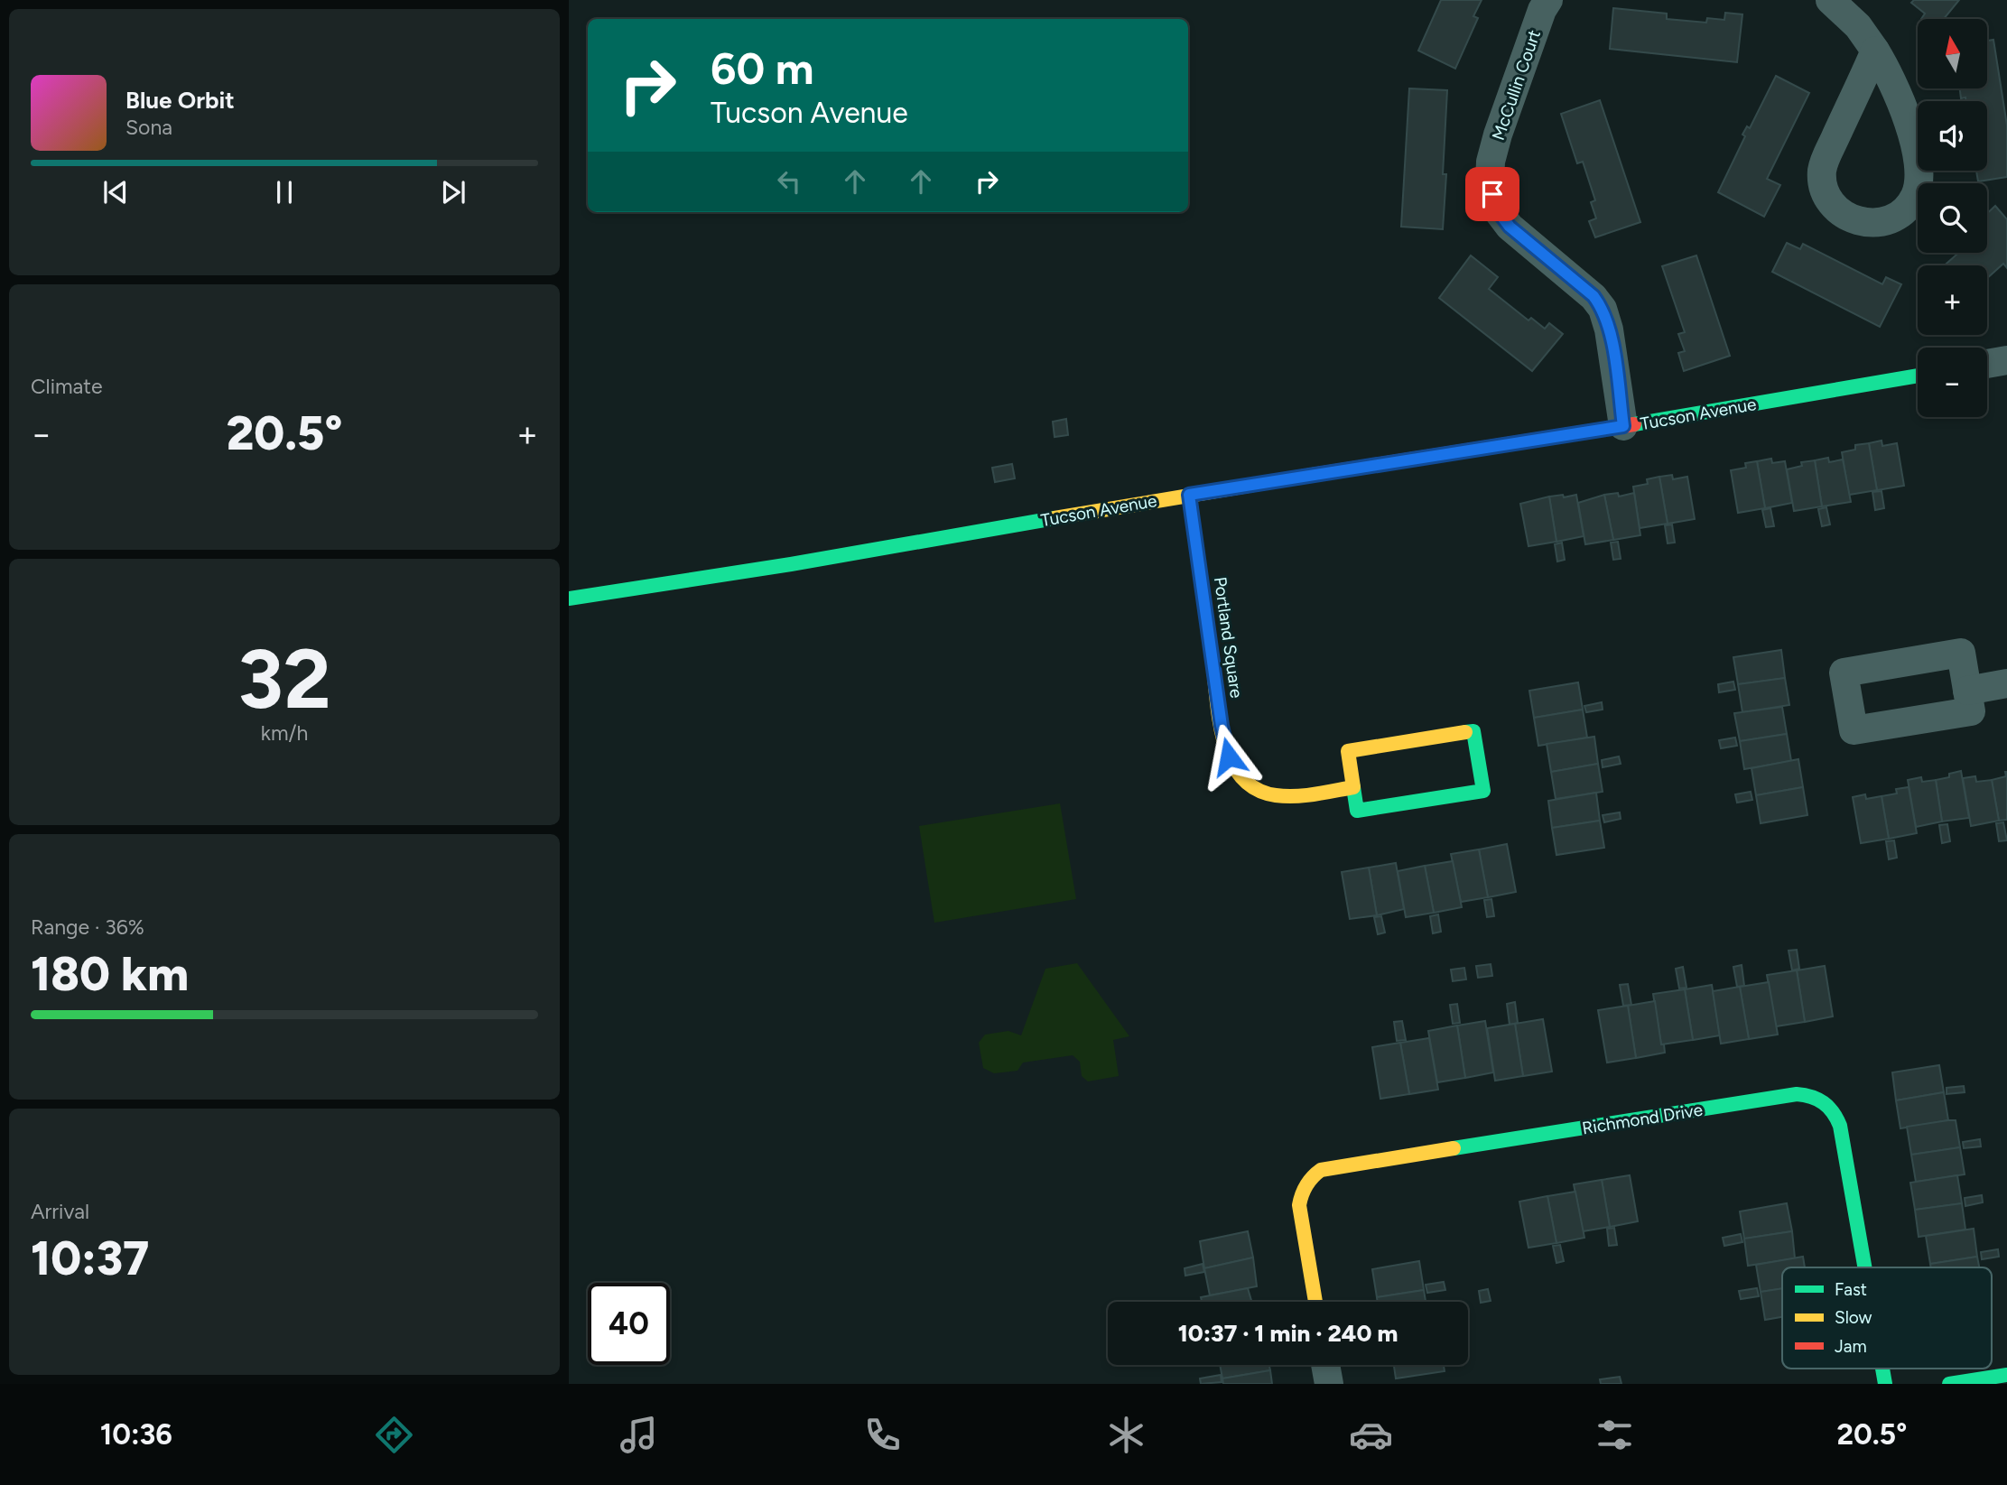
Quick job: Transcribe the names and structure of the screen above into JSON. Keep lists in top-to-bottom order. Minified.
{"streets":{"street":["McCullin Court","Tucson Avenue","Portland Square","Richmond Drive"]},"crossings":[["McCullin Court","Tucson Avenue"],["Tucson Avenue","Portland Square"]],"legend":["Fast","Slow","Jam"],"north":"top","page":{"map_buttons":["+","−"],"turn":["60 m","Tucson Avenue"],"song":["Blue Orbit","Sona"],"tile":["Climate",["32","km/h"],["Range · 36%","180 km"],["Arrival","10:37"]],"heat":["−","20.5°","+"],"limit":"40","trip":"10:37 · 1 min · 240 m","tabs":["10:36","20.5°"]}}
